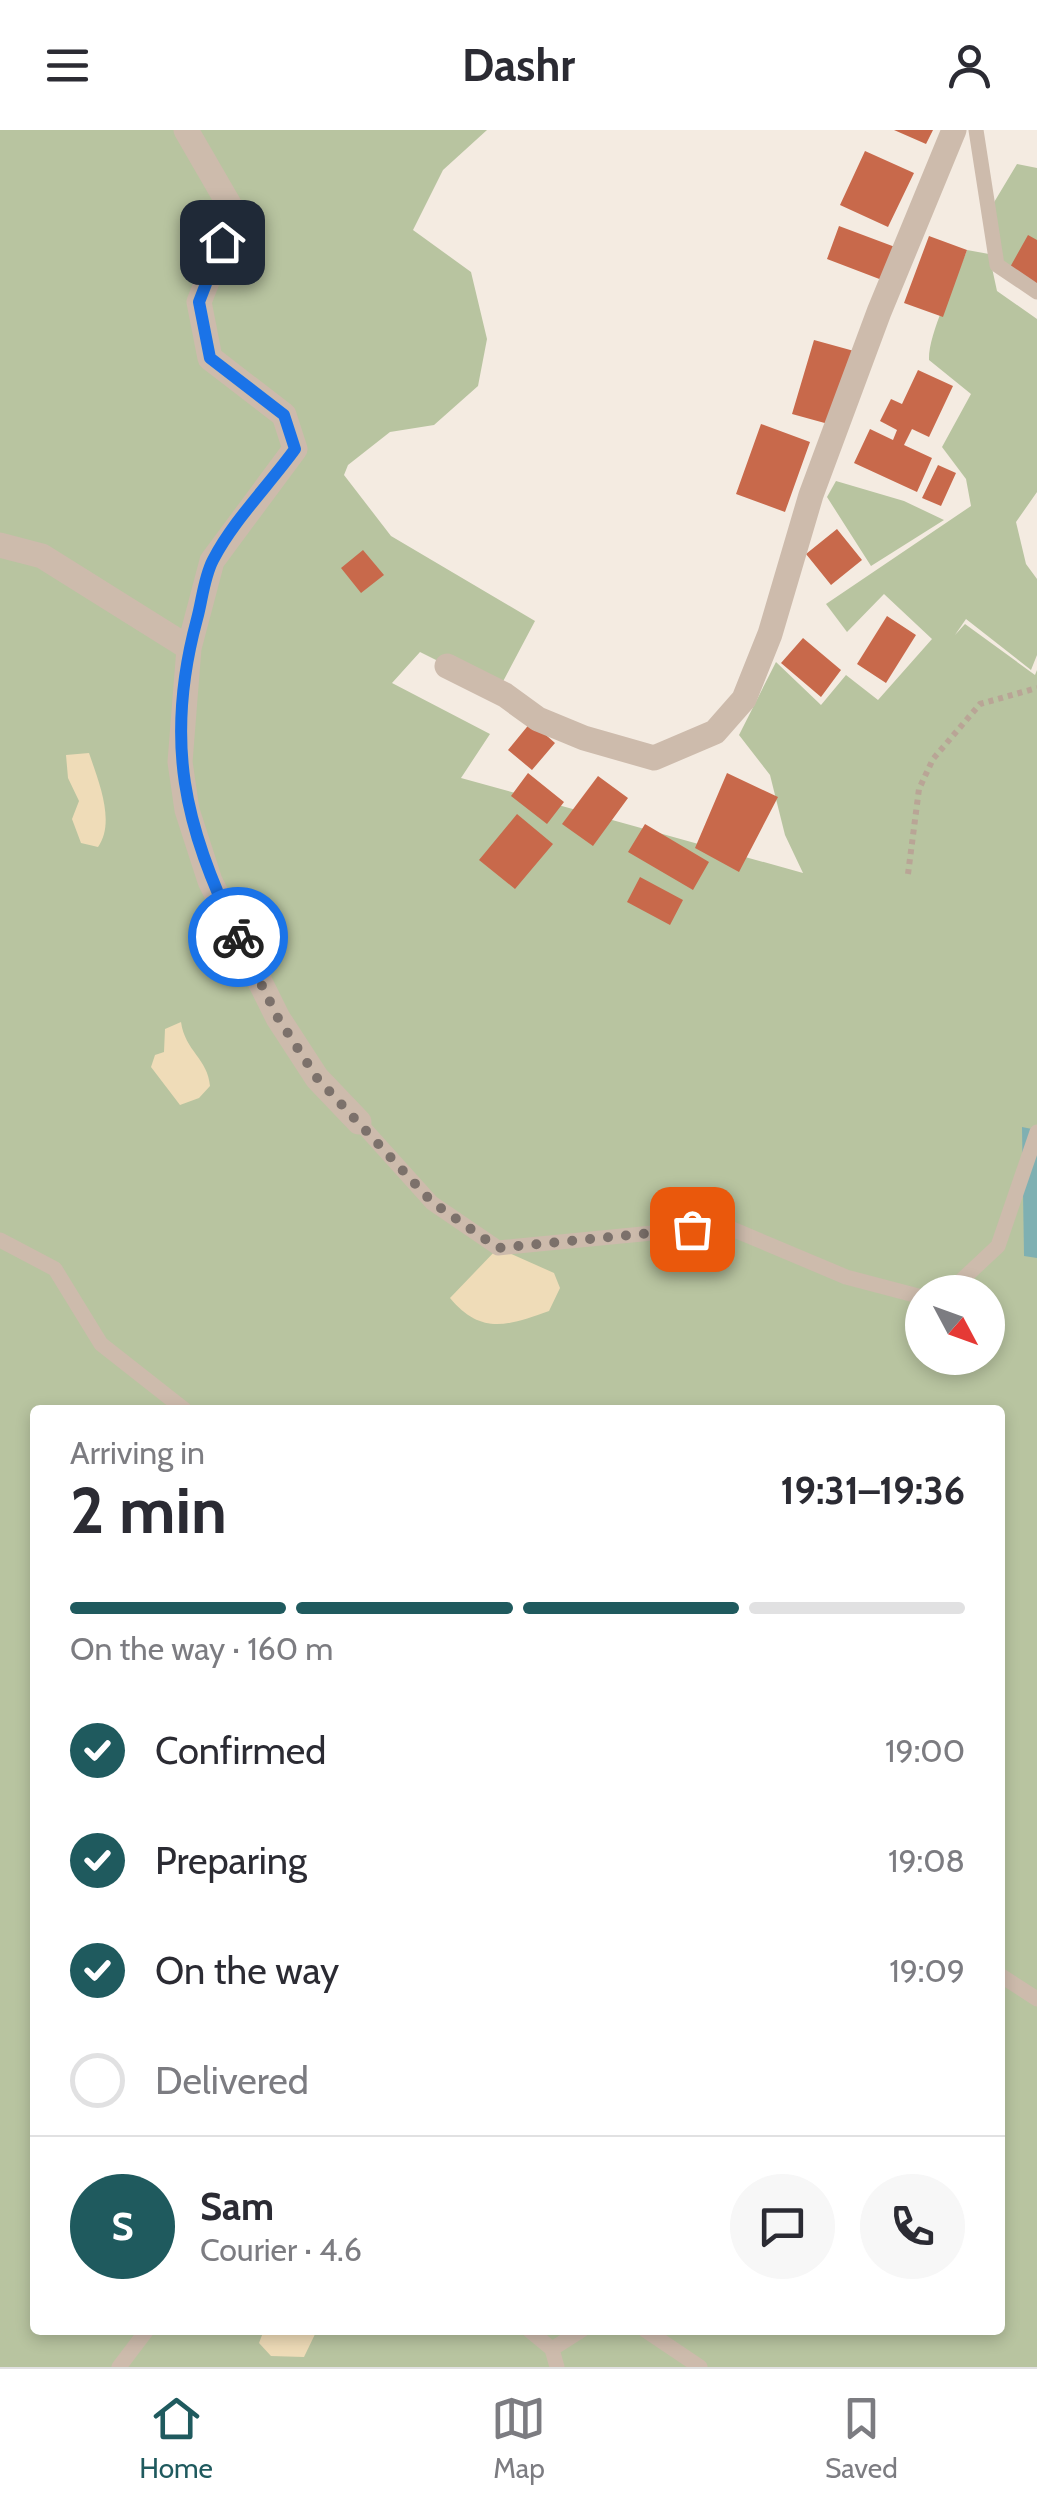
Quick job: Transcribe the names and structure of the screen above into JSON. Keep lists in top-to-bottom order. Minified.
{"north":"bottom right","page":{"header":"Dashr","heading":["2 min","Arriving in","19:31–19:36"],"panel":["Sam","Courier · 4.6"],"bar":"On the way · 160 m","list":[["Confirmed","19:00"],["Preparing","19:08"],["On the way","19:09"],"Delivered"],"round":"S","tabs":["Home","Map","Saved"]}}
